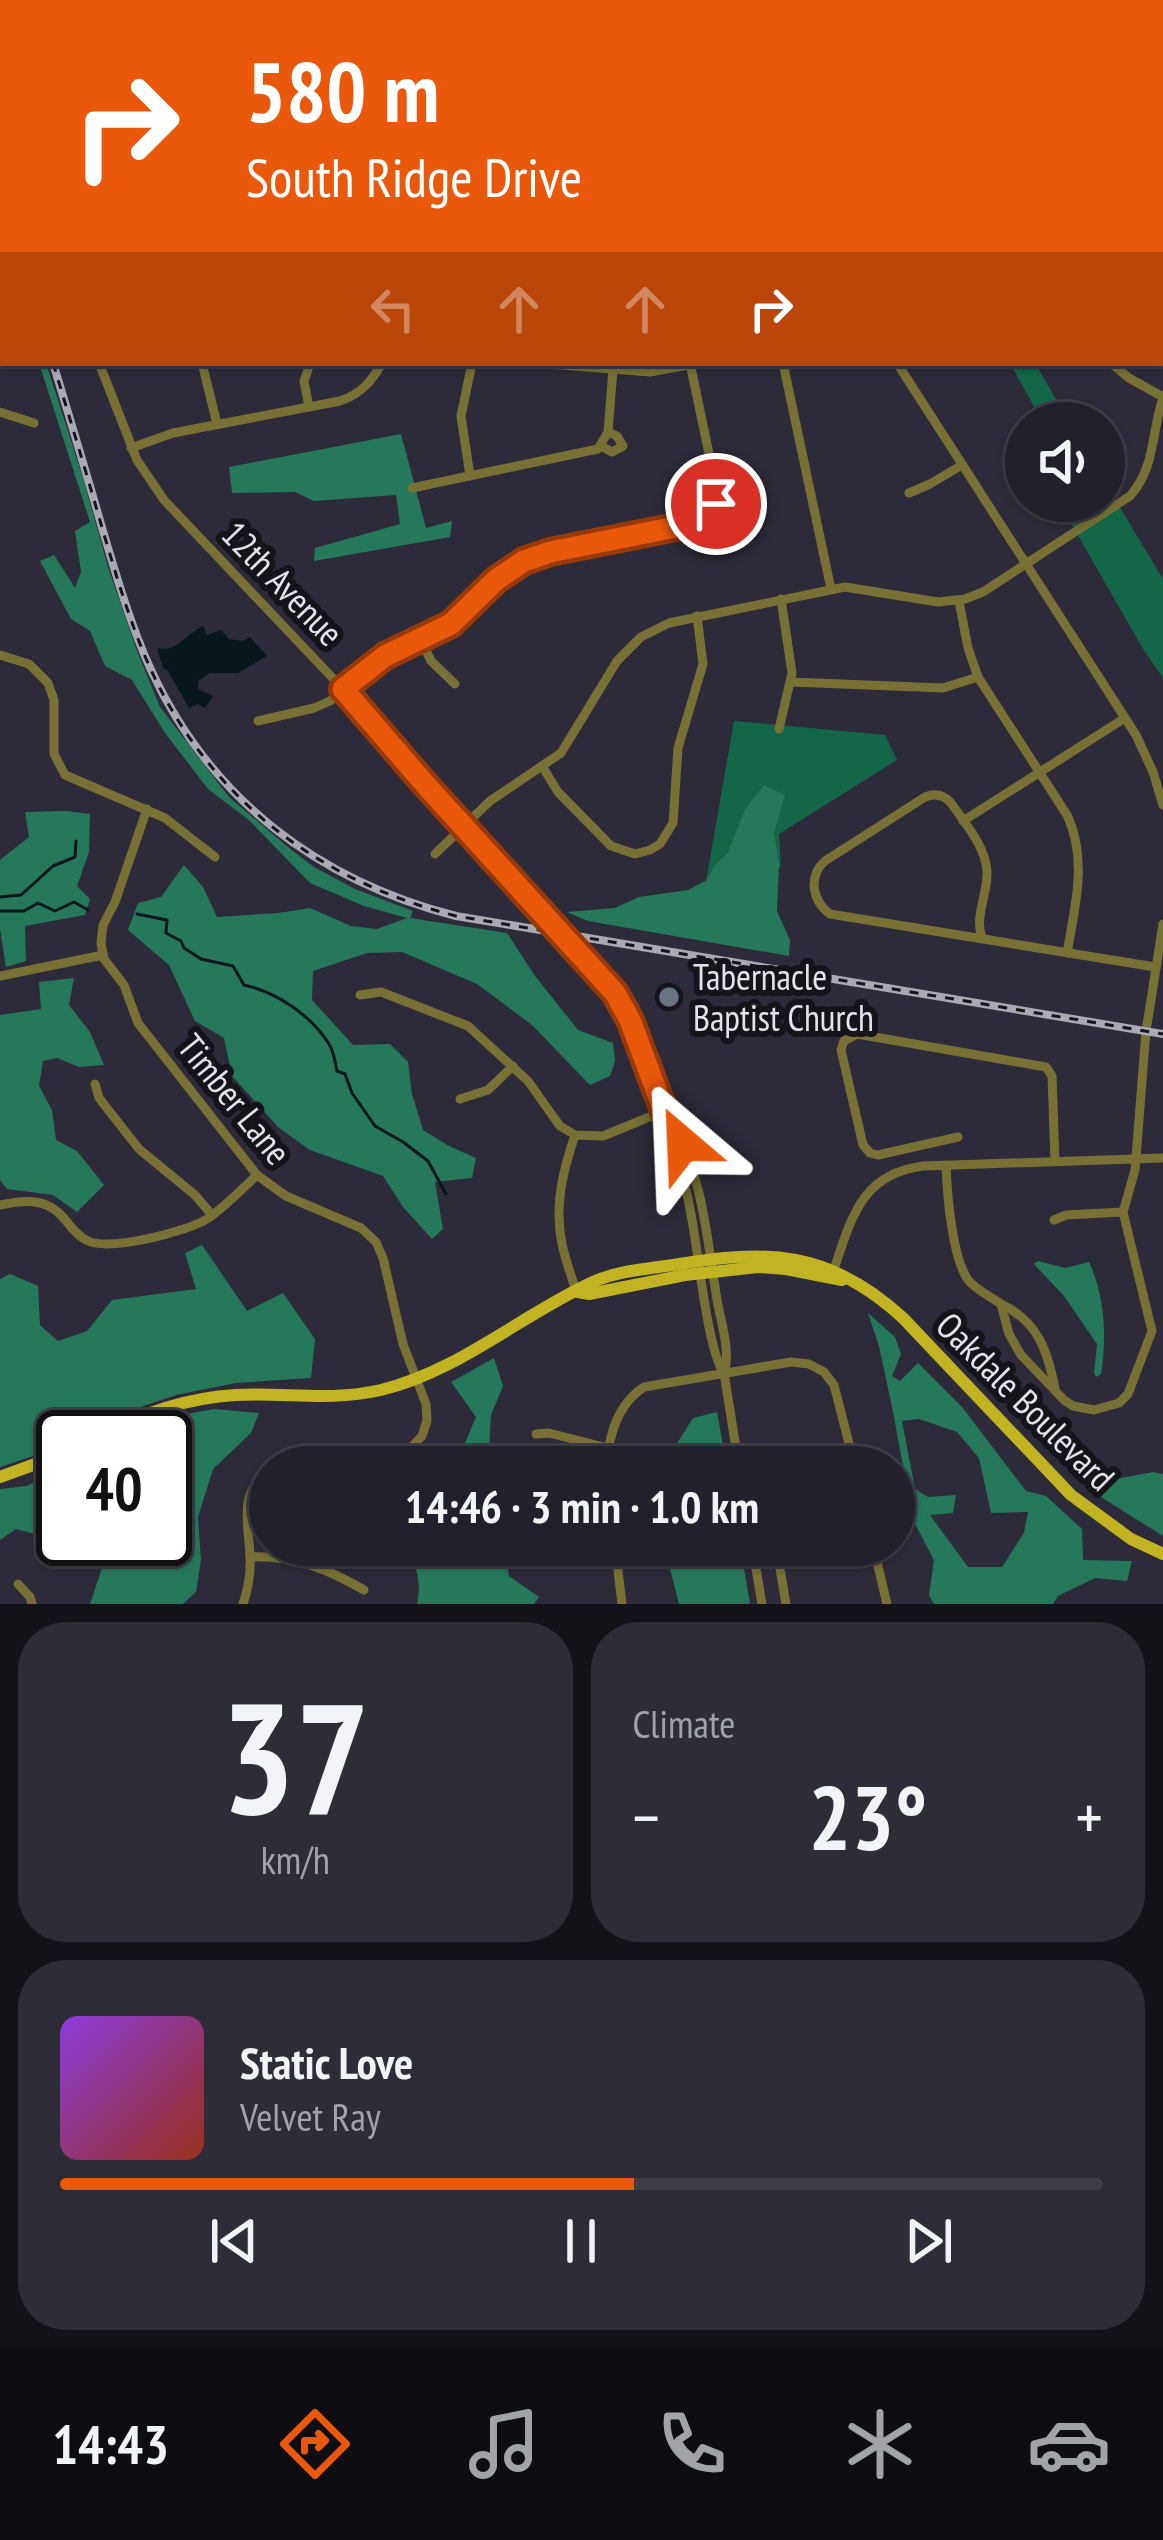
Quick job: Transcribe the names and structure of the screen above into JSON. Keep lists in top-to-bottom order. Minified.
{"streets":{"main road":["Oakdale Boulevard"],"street":["12th Avenue","Timber Lane"]},"crossings":[["12th Avenue","Oakdale Boulevard"],["Timber Lane","Oakdale Boulevard"]],"places":["Tabernacle Baptist Church"],"page":{"turn":["580 m","South Ridge Drive"],"limit":"40","trip":"14:46 · 3 min · 1.0 km","tile":[["37","km/h"],"Climate"],"heat":["−","23°","+"],"song":["Static Love","Velvet Ray"],"tabs":"14:43"}}
